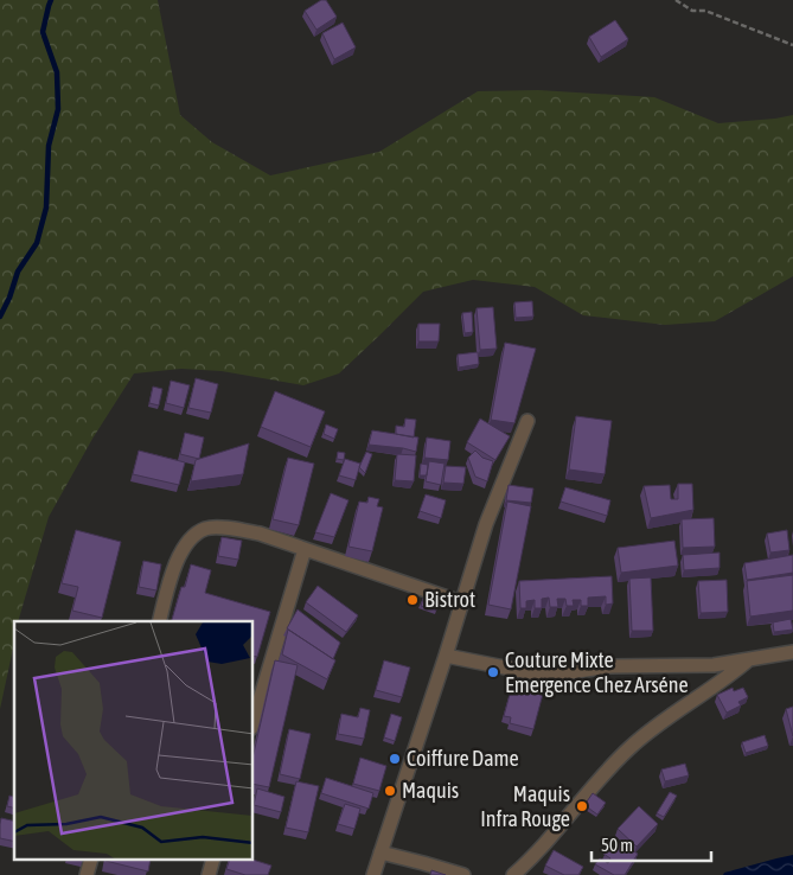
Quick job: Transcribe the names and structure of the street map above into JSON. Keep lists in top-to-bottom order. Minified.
{"places":["Bistrot","Couture Mixte Emergence Chez Arséne","Coiffure Dame","Maquis","Maquis Infra Rouge"],"scale_bar":"50 m"}
